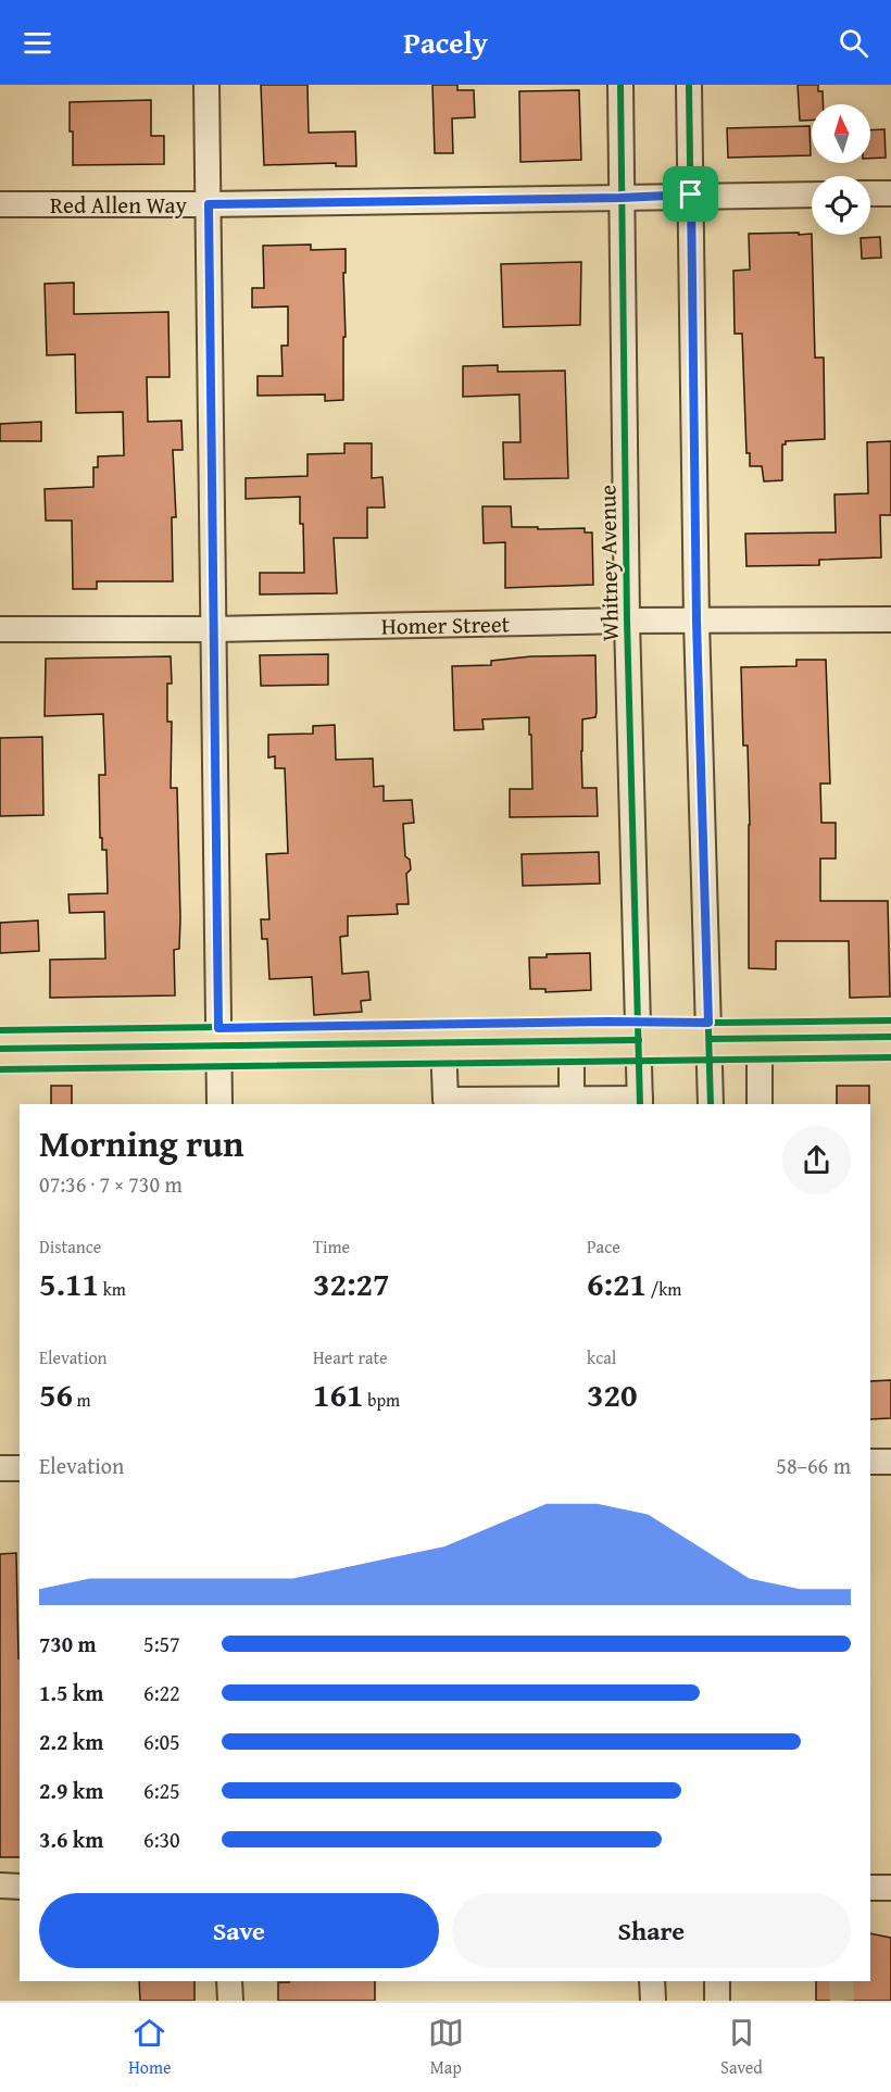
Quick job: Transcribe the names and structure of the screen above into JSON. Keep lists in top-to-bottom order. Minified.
{"streets":{"street":["Red Allen Way","Whitney Avenue","Homer Street"]},"crossings":[["Red Allen Way","Whitney Avenue"],["Whitney Avenue","Homer Street"]],"north":"top","page":{"header":"Pacely","heading":["Morning run","07:36 · 7 × 730 m"],"stats":[["Distance","5.11 km"],["Time","32:27"],["Pace","6:21 /km"],["Elevation","56 m"],["Heart rate","161 bpm"],["kcal","320"]],"chart":["Elevation","58–66 m"],"list":[{"name":"730 m","note":"5:57"},{"name":"1.5 km","note":"6:22"},{"name":"2.2 km","note":"6:05"},{"name":"2.9 km","note":"6:25"},{"name":"3.6 km","note":"6:30"}],"buttons":["Save","Share"],"tabs":["Home","Map","Saved"]}}
